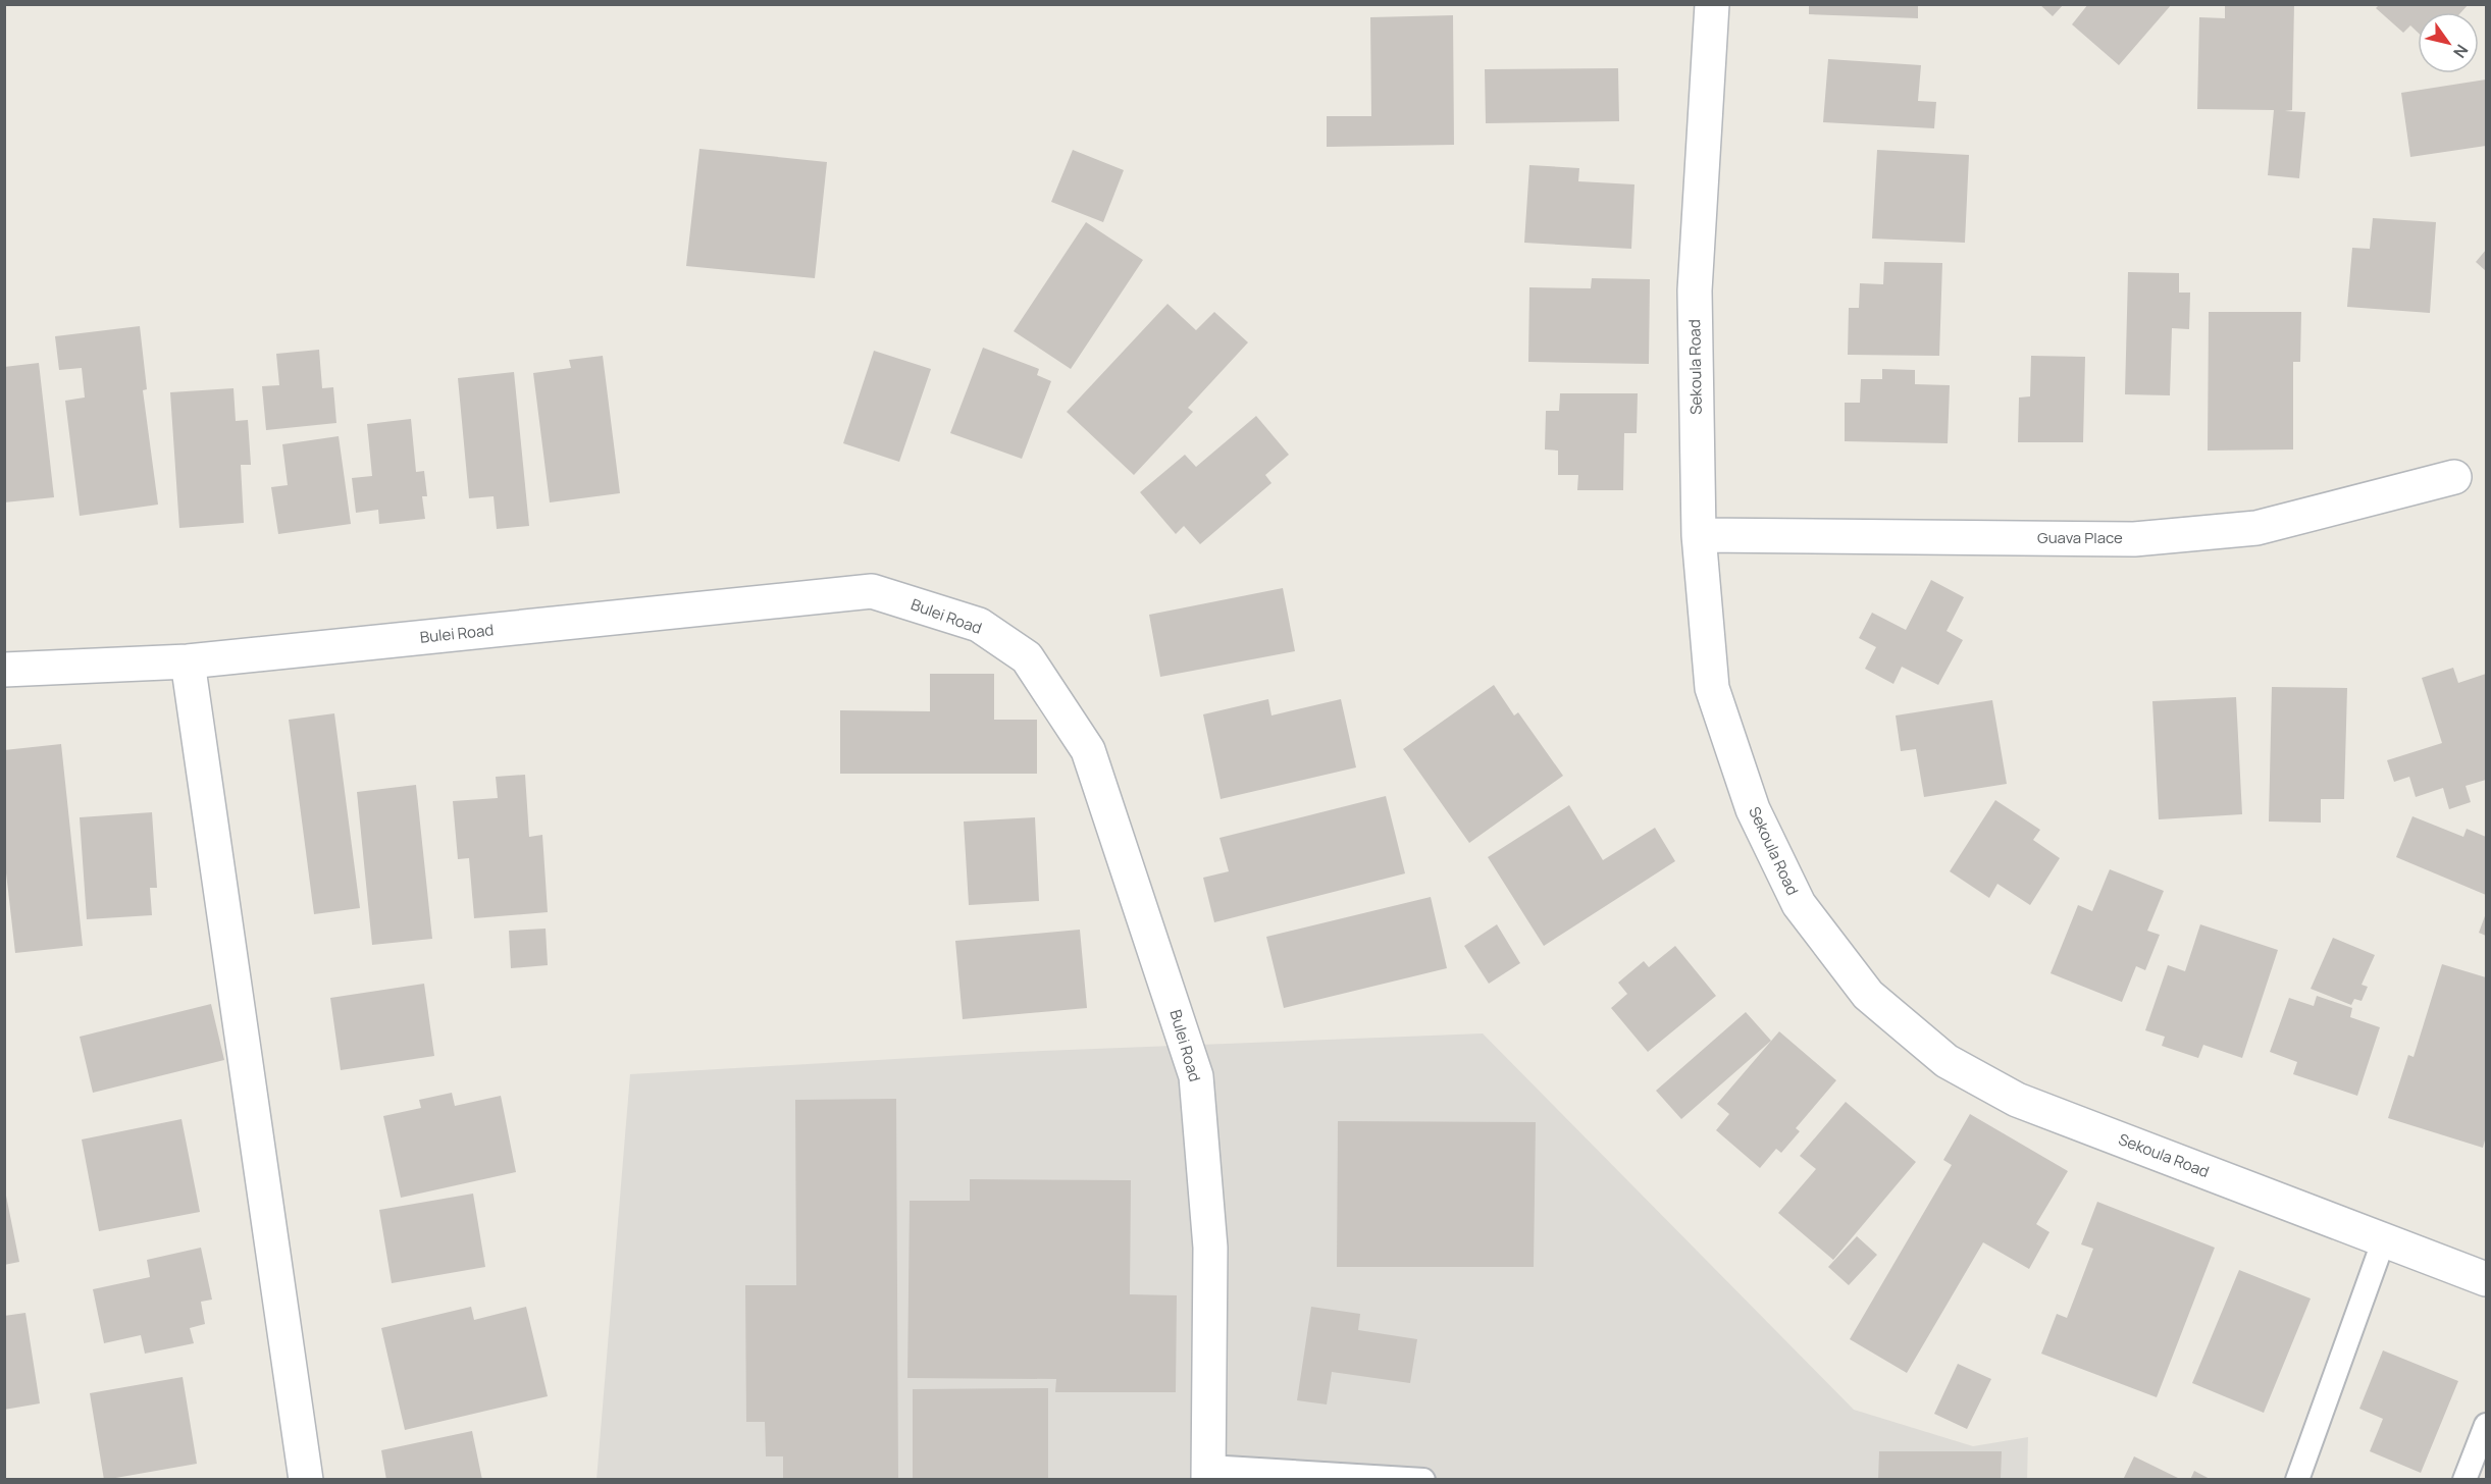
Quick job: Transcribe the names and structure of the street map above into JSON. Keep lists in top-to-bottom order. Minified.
{"streets":{"street":["Sekoula Road","Guava Place","Bulei Road"]},"crossings":[["Sekoula Road","Guava Place"]],"north":"bottom right"}
